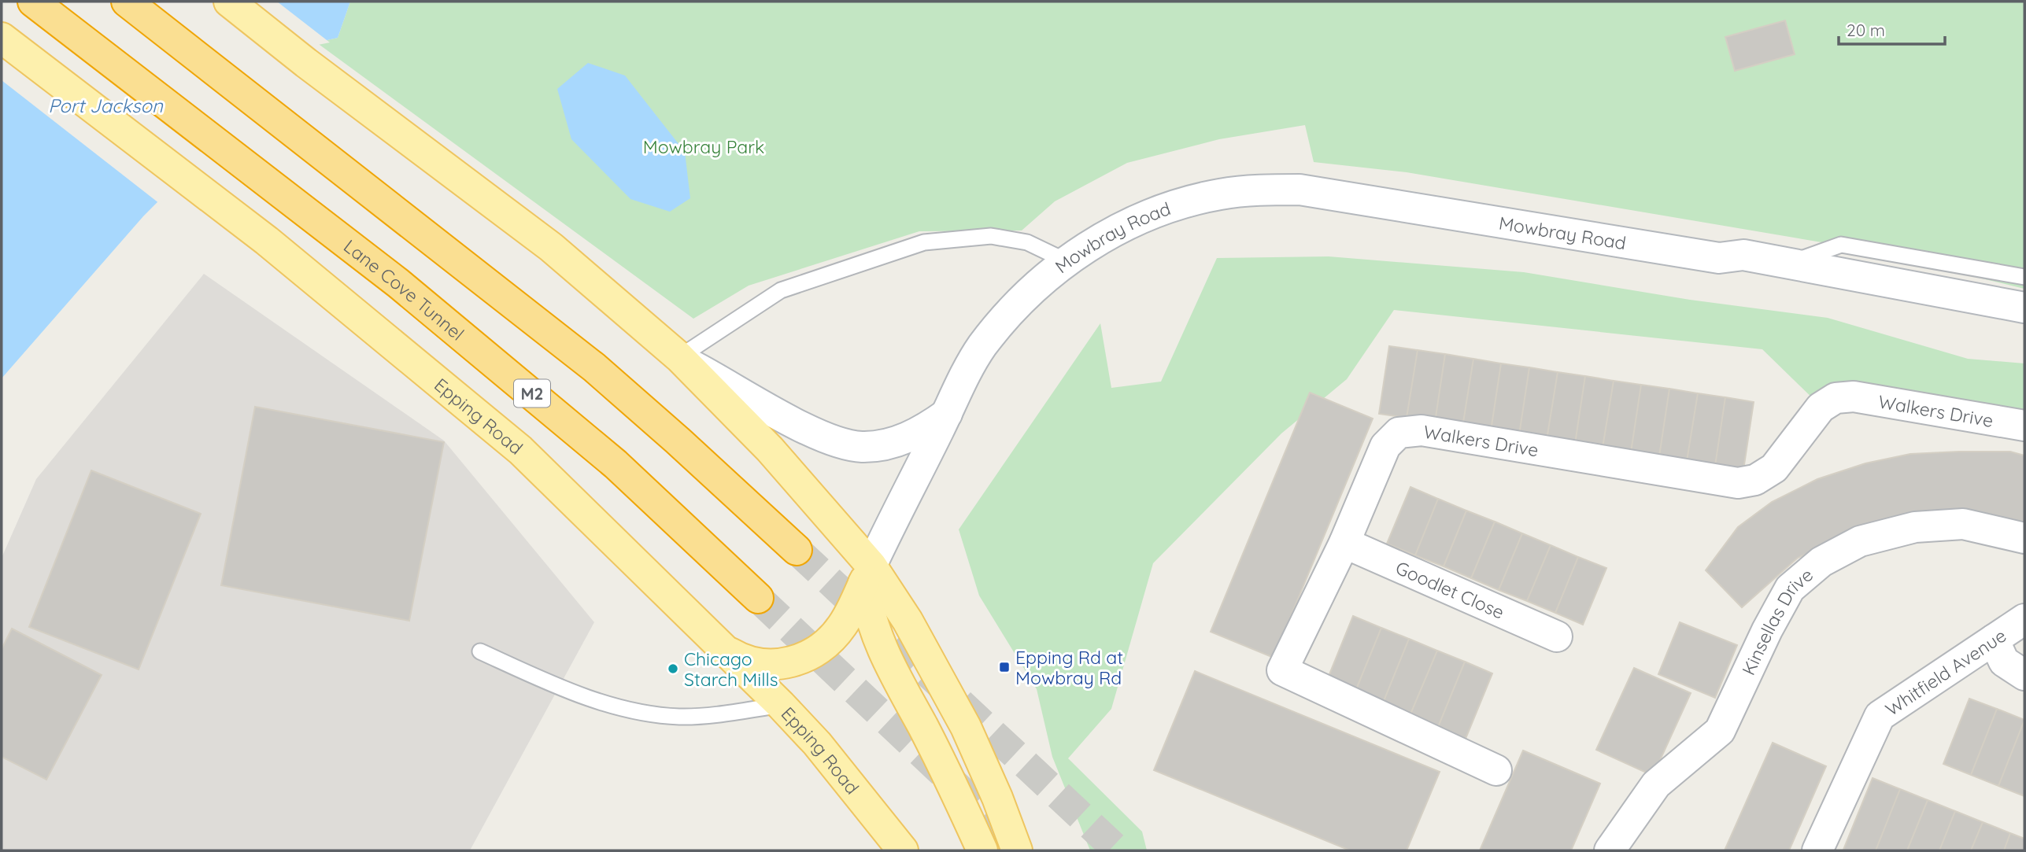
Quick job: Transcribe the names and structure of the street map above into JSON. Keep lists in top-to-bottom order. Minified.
{"streets":{"highway":["Lane Cove Tunnel","M2"],"main road":["Mowbray Road","Epping Road"],"street":["Walkers Drive","Goodlet Close","Kinsellas Drive","Whitfield Avenue"]},"crossings":[["Mowbray Road","Epping Road"],["Walkers Drive","Goodlet Close"]],"water":["Port Jackson"],"parks":["Mowbray Park"],"places":{"transit":["Epping Rd at Mowbray Rd"],"other":["Chicago Starch Mills"]},"scale_bar":"20 m"}
